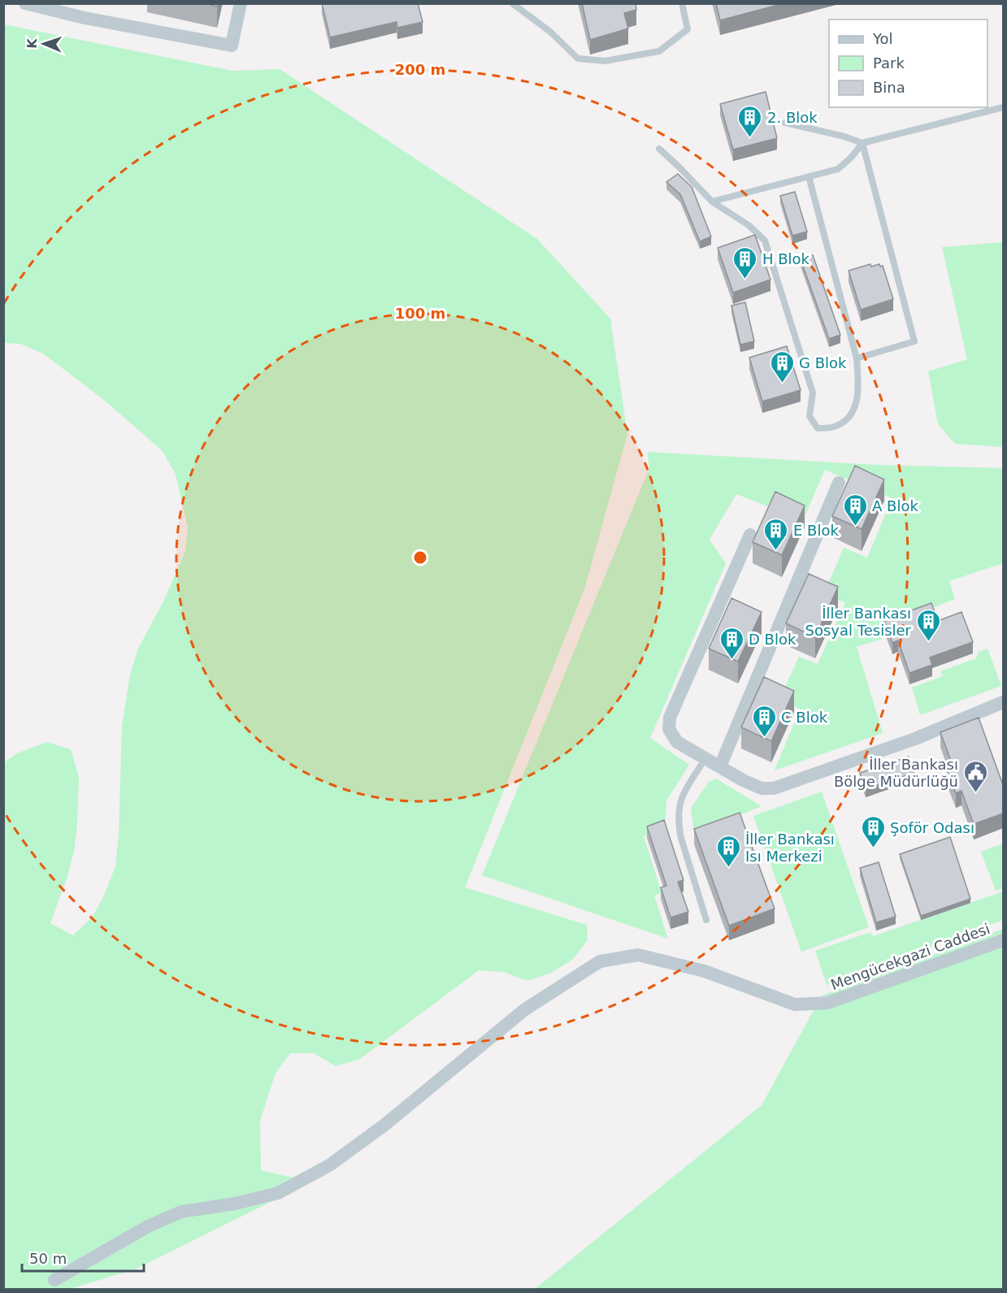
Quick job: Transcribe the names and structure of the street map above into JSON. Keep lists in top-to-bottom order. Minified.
{"streets":{"street":["Mengücekgazi Caddesi"]},"places":{"building":["2. Blok","H Blok","G Blok","A Blok","E Blok","İller Bankası Sosyal Tesisler","D Blok","C Blok","Şoför Odası","İller Bankası Isı Merkezi"],"public building":["İller Bankası Bölge Müdürlüğü"]},"legend":["Yol","Park","Bina"],"scale_bar":"50 m","north":"left","rings":["200 m","100 m"]}
